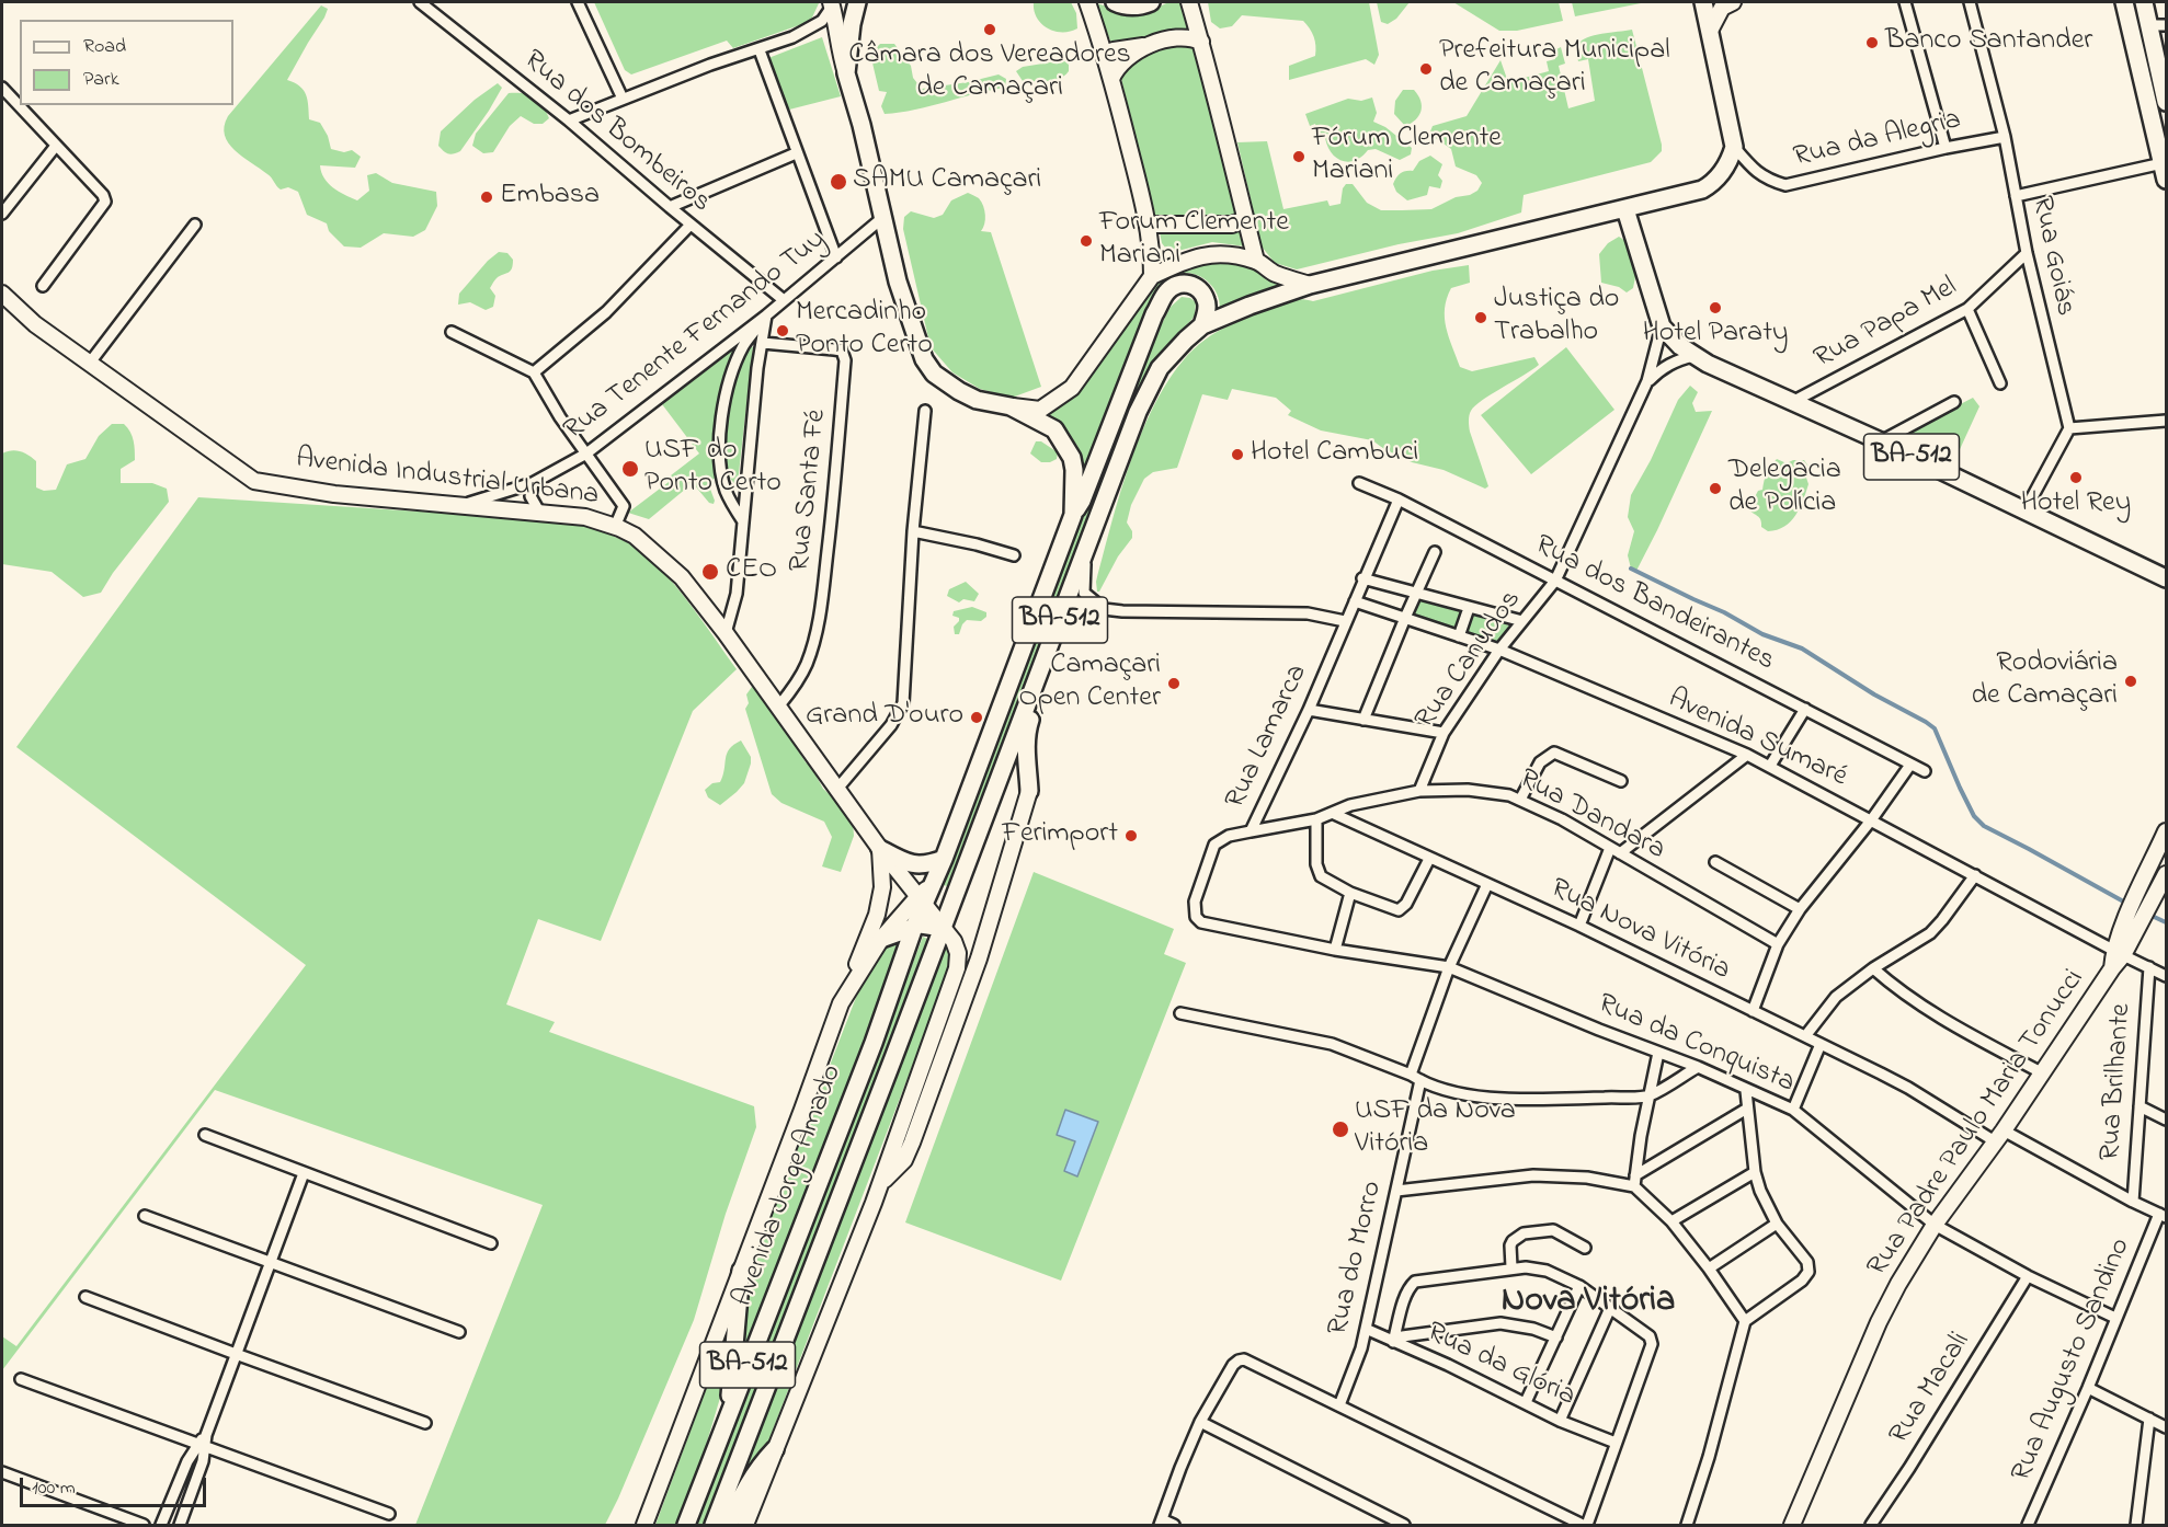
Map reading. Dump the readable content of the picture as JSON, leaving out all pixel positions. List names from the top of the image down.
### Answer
{
  "streets": {
    "main road": ["BA-512", "Avenida Jorge Amado"],
    "street": [
      "Rua dos Bombeiros",
      "Rua da Alegria",
      "Rua Goiás",
      "Rua Papa Mel",
      "Rua Tenente Fernando Tuy",
      "Avenida Industrial Urbana",
      "Rua Santa Fé",
      "Rua dos Bandeirantes",
      "Rua Canudos",
      "Rua Lamarca",
      "Avenida Sumaré",
      "Rua Dandara",
      "Rua Nova Vitória",
      "Rua da Conquista",
      "Rua Brilhante",
      "Rua Padre Paulo Maria Tonucci",
      "Rua do Morro",
      "Rua Augusto Sandino",
      "Rua da Glória",
      "Rua Macali"
    ]
  },
  "crossings": [
    ["Rua dos Bombeiros", "Rua Tenente Fernando Tuy"],
    ["Rua da Alegria", "Rua Goiás"],
    ["Rua da Alegria", "BA-512"],
    ["Rua Goiás", "Rua Papa Mel"],
    ["Rua Papa Mel", "BA-512"],
    ["Rua Tenente Fernando Tuy", "BA-512"],
    ["Rua Tenente Fernando Tuy", "Avenida Industrial Urbana"],
    ["BA-512", "Rua Canudos"],
    ["BA-512", "Avenida Jorge Amado"],
    ["Avenida Industrial Urbana", "Rua Santa Fé"],
    ["Avenida Industrial Urbana", "Avenida Jorge Amado"],
    ["Rua dos Bandeirantes", "Rua Canudos"],
    ["Rua dos Bandeirantes", "Rua Lamarca"],
    ["Rua Canudos", "Avenida Sumaré"],
    ["Rua Canudos", "Rua Dandara"],
    ["Rua Lamarca", "Avenida Sumaré"],
    ["Rua Lamarca", "Rua da Conquista"],
    ["Avenida Sumaré", "Rua Brilhante"],
    ["Avenida Sumaré", "Rua Padre Paulo Maria Tonucci"],
    ["Rua Dandara", "Rua Nova Vitória"],
    ["Rua Nova Vitória", "Rua Brilhante"],
    ["Rua Nova Vitória", "Rua Padre Paulo Maria Tonucci"],
    ["Rua Nova Vitória", "Rua Augusto Sandino"],
    ["Rua da Conquista", "Rua Padre Paulo Maria Tonucci"],
    ["Rua da Conquista", "Rua Augusto Sandino"],
    ["Rua da Conquista", "Rua Macali"],
    ["Rua do Morro", "Rua da Glória"]
  ],
  "districts": ["Nova Vitória"],
  "places": [
    "Câmara dos Vereadores de Camaçari",
    "Banco Santander",
    "Prefeitura Municipal de Camaçari",
    "Fórum Clemente Mariani",
    "SAMU Camaçari",
    "Embasa",
    "Forum Clemente Mariani",
    "Hotel Paraty",
    "Justiça do Trabalho",
    "Mercadinho Ponto Certo",
    "Hotel Cambuci",
    "USF do Ponto Certo",
    "Hotel Rey",
    "Delegacia de Polícia",
    "CEO",
    "Rodoviária de Camaçari",
    "Camaçari Open Center",
    "Grand D'ouro",
    "Ferimport",
    "USF da Nova Vitória"
  ],
  "legend": ["Road", "Park"],
  "scale_bar": "100 m"
}
